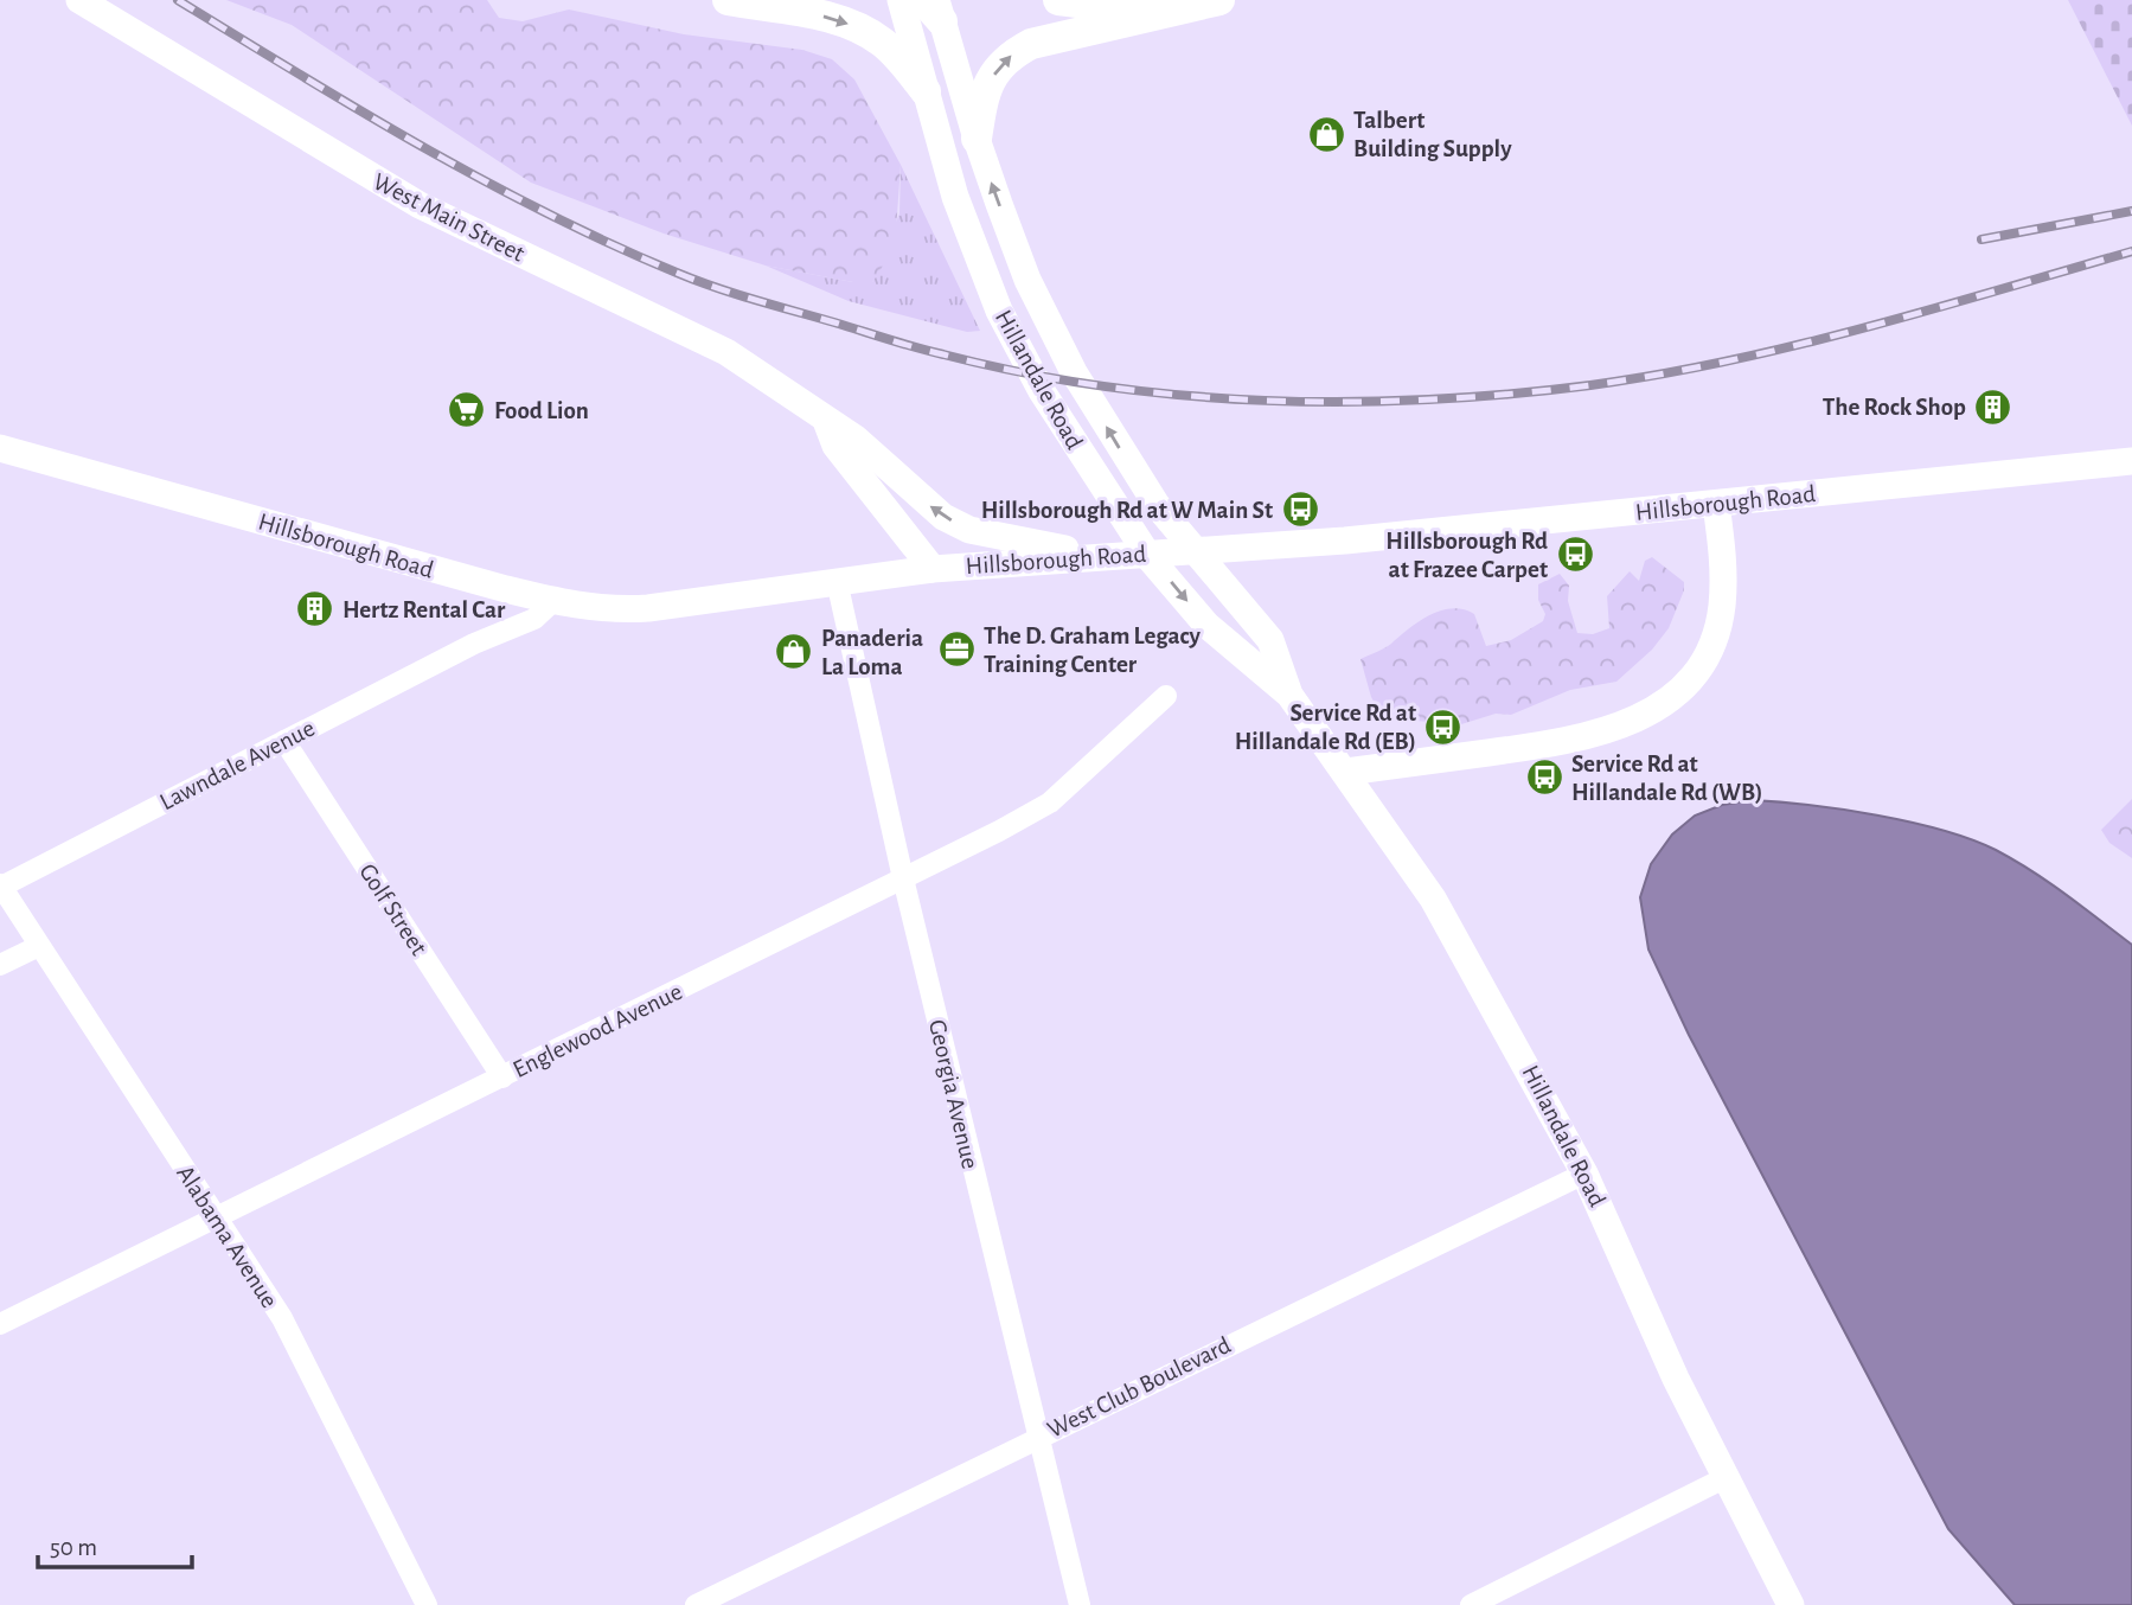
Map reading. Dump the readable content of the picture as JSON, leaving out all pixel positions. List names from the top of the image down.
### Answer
{
  "streets": {
    "main road": ["West Main Street", "Hillandale Road", "Hillsborough Road"],
    "street": [
      "Lawndale Avenue",
      "Golf Street",
      "Englewood Avenue",
      "Georgia Avenue",
      "Alabama Avenue",
      "West Club Boulevard"
    ]
  },
  "crossings": [
    ["West Main Street", "Hillsborough Road"],
    ["Hillandale Road", "West Club Boulevard"],
    ["Hillsborough Road", "Lawndale Avenue"],
    ["Hillsborough Road", "Georgia Avenue"],
    ["Lawndale Avenue", "Golf Street"],
    ["Lawndale Avenue", "Alabama Avenue"],
    ["Golf Street", "Englewood Avenue"],
    ["Englewood Avenue", "Georgia Avenue"],
    ["Englewood Avenue", "Alabama Avenue"],
    ["Georgia Avenue", "West Club Boulevard"]
  ],
  "places": {
    "shop": ["Talbert Building Supply", "Panaderia La Loma"],
    "building": ["The Rock Shop", "Hertz Rental Car"],
    "supermarket": ["Food Lion"],
    "bus stop": [
      "Hillsborough Rd at W Main St",
      "Hillsborough Rd at Frazee Carpet",
      "Service Rd at Hillandale Rd (EB)",
      "Service Rd at Hillandale Rd (WB)"
    ],
    "office": ["The D. Graham Legacy Training Center"]
  },
  "scale_bar": "50 m"
}
